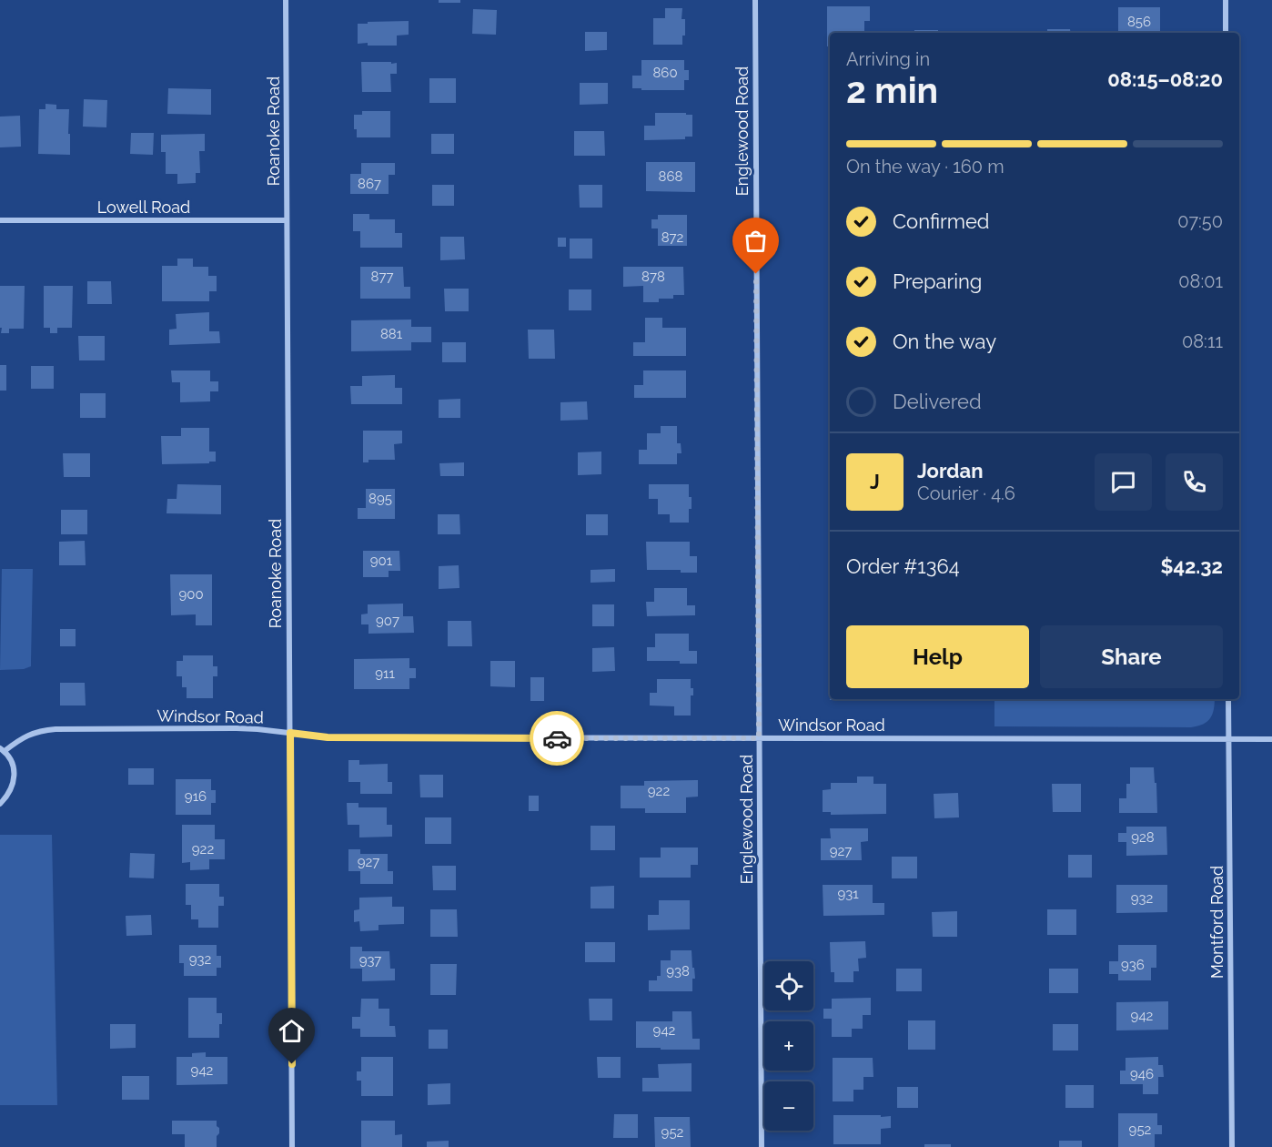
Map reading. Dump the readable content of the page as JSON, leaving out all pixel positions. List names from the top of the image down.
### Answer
{
  "streets": {
    "street": [
      "Roanoke Road",
      "Englewood Road",
      "Lowell Road",
      "Windsor Road",
      "Montford Road"
    ]
  },
  "crossings": [
    ["Roanoke Road", "Lowell Road"],
    ["Roanoke Road", "Windsor Road"],
    ["Englewood Road", "Windsor Road"],
    ["Windsor Road", "Montford Road"]
  ],
  "house_numbers": [
    "856",
    "860",
    "868",
    "867",
    "872",
    "877",
    "878",
    "881",
    "895",
    "901",
    "900",
    "907",
    "911",
    "922",
    "916",
    "928",
    "922",
    "927",
    "927",
    "931",
    "932",
    "932",
    "937",
    "936",
    "938",
    "942",
    "942",
    "942",
    "946",
    "952",
    "952"
  ],
  "page": {
    "heading": ["2 min", "Arriving in", "08:15–08:20"],
    "panel": [
      "Jordan",
      "Courier · 4.6",
      "Order #1364",
      "$42.32"
    ],
    "bar": "On the way · 160 m",
    "list": [
      ["Confirmed", "07:50"],
      ["Preparing", "08:01"],
      ["On the way", "08:11"],
      "Delivered"
    ],
    "round": "J",
    "buttons": ["Help", "Share"],
    "map_buttons": ["+", "−"]
  }
}
